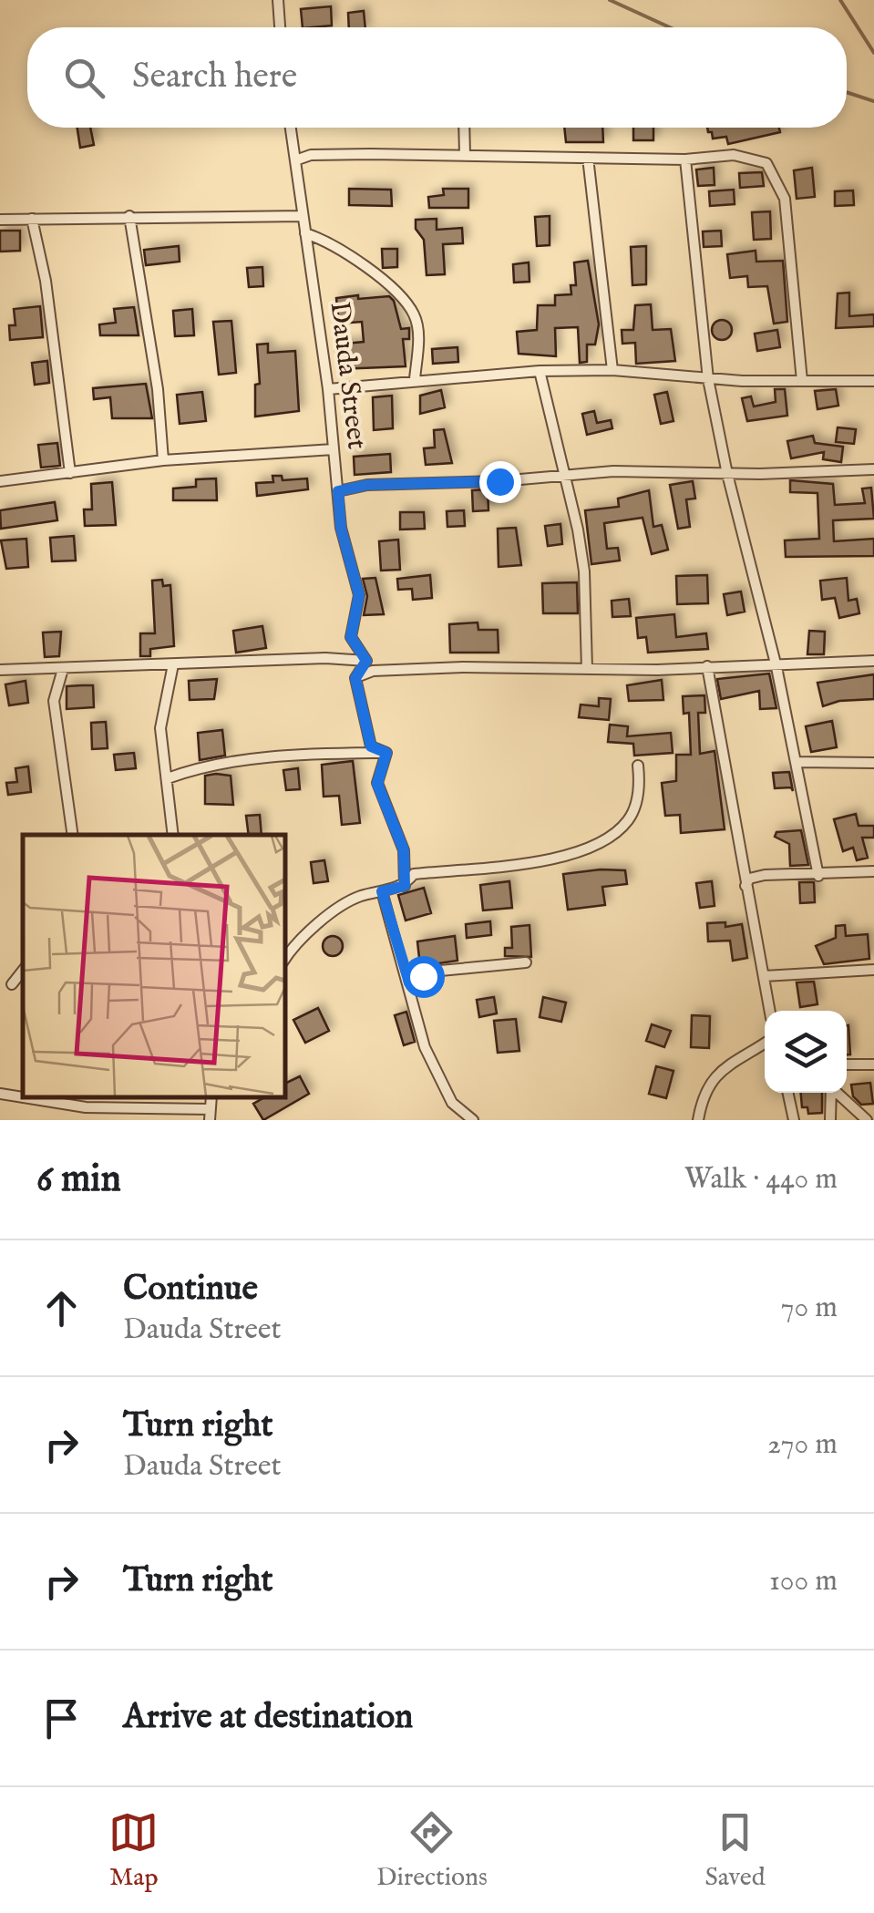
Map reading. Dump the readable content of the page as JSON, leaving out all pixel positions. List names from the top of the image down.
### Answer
{
  "streets": {
    "street": ["Dauda Street"]
  },
  "page": {
    "search": "Search here",
    "heading": ["6 min", "Walk · 440 m"],
    "list": [
      ["Continue", "Dauda Street", "70 m"],
      ["Turn right", "Dauda Street", "270 m"],
      ["Turn right", "100 m"],
      "Arrive at destination"
    ],
    "nav": ["Map", "Directions", "Saved"]
  }
}
